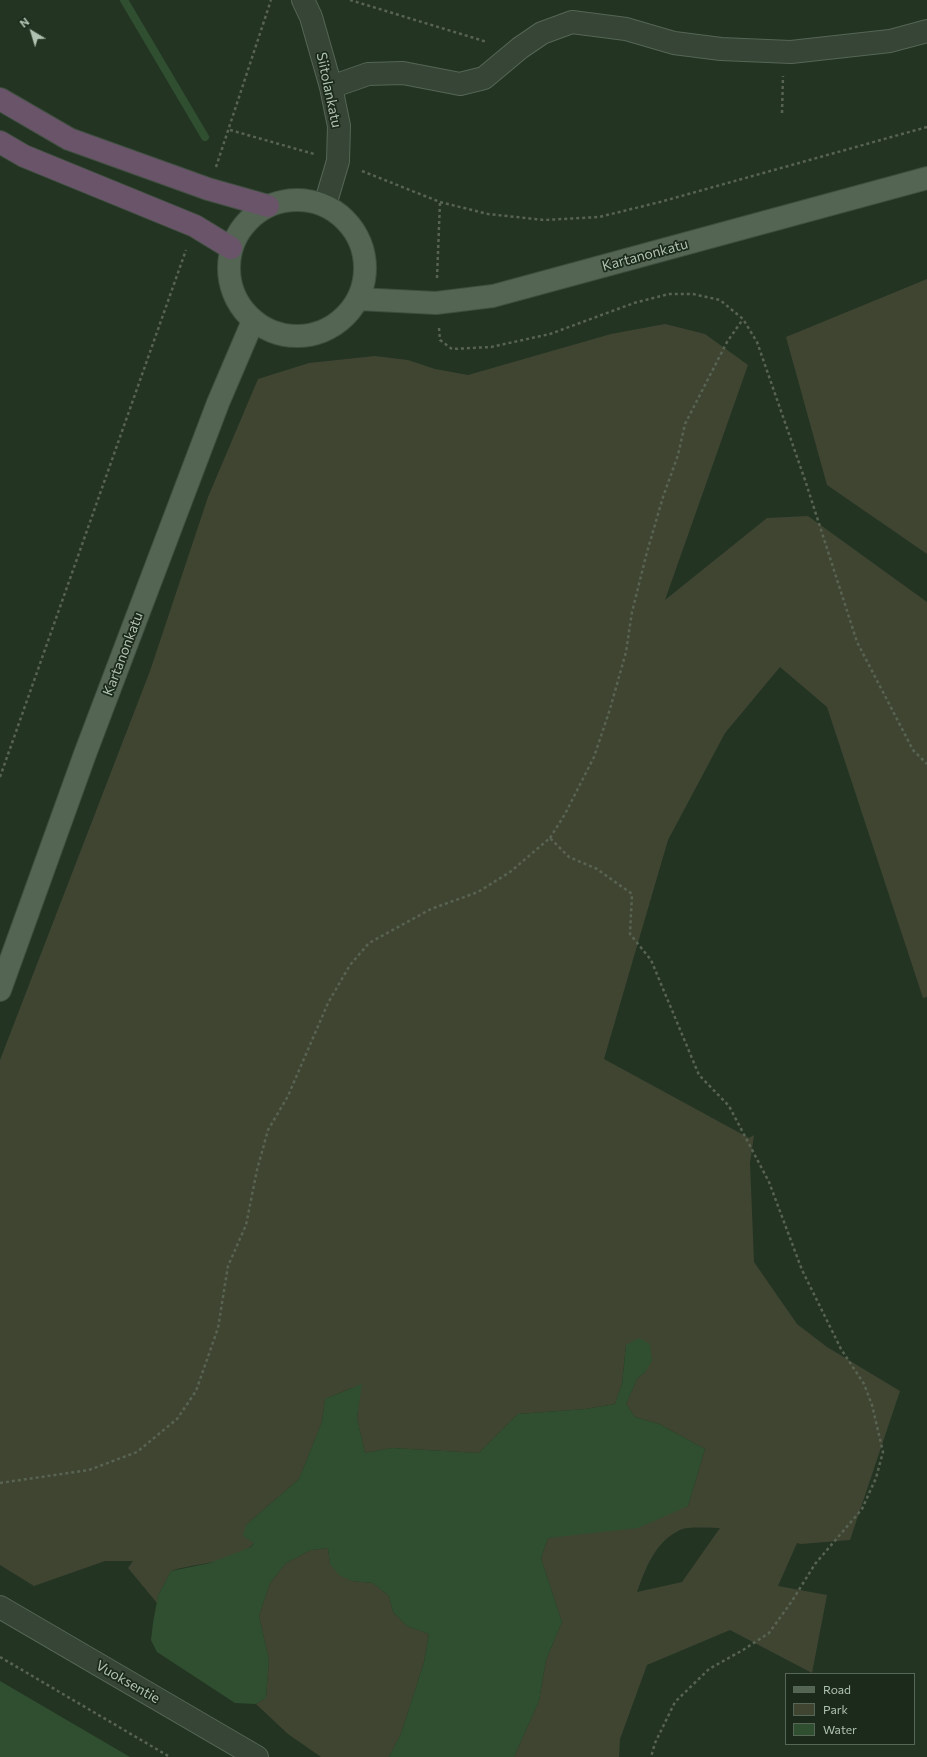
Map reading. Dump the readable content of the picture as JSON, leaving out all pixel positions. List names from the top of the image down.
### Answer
{
  "streets": {
    "main road": ["Kartanonkatu"],
    "street": ["Siitolankatu", "Vuoksentie"]
  },
  "crossings": [
    ["Siitolankatu", "Kartanonkatu"]
  ],
  "legend": ["Road", "Park", "Water"],
  "north": "top left"
}
